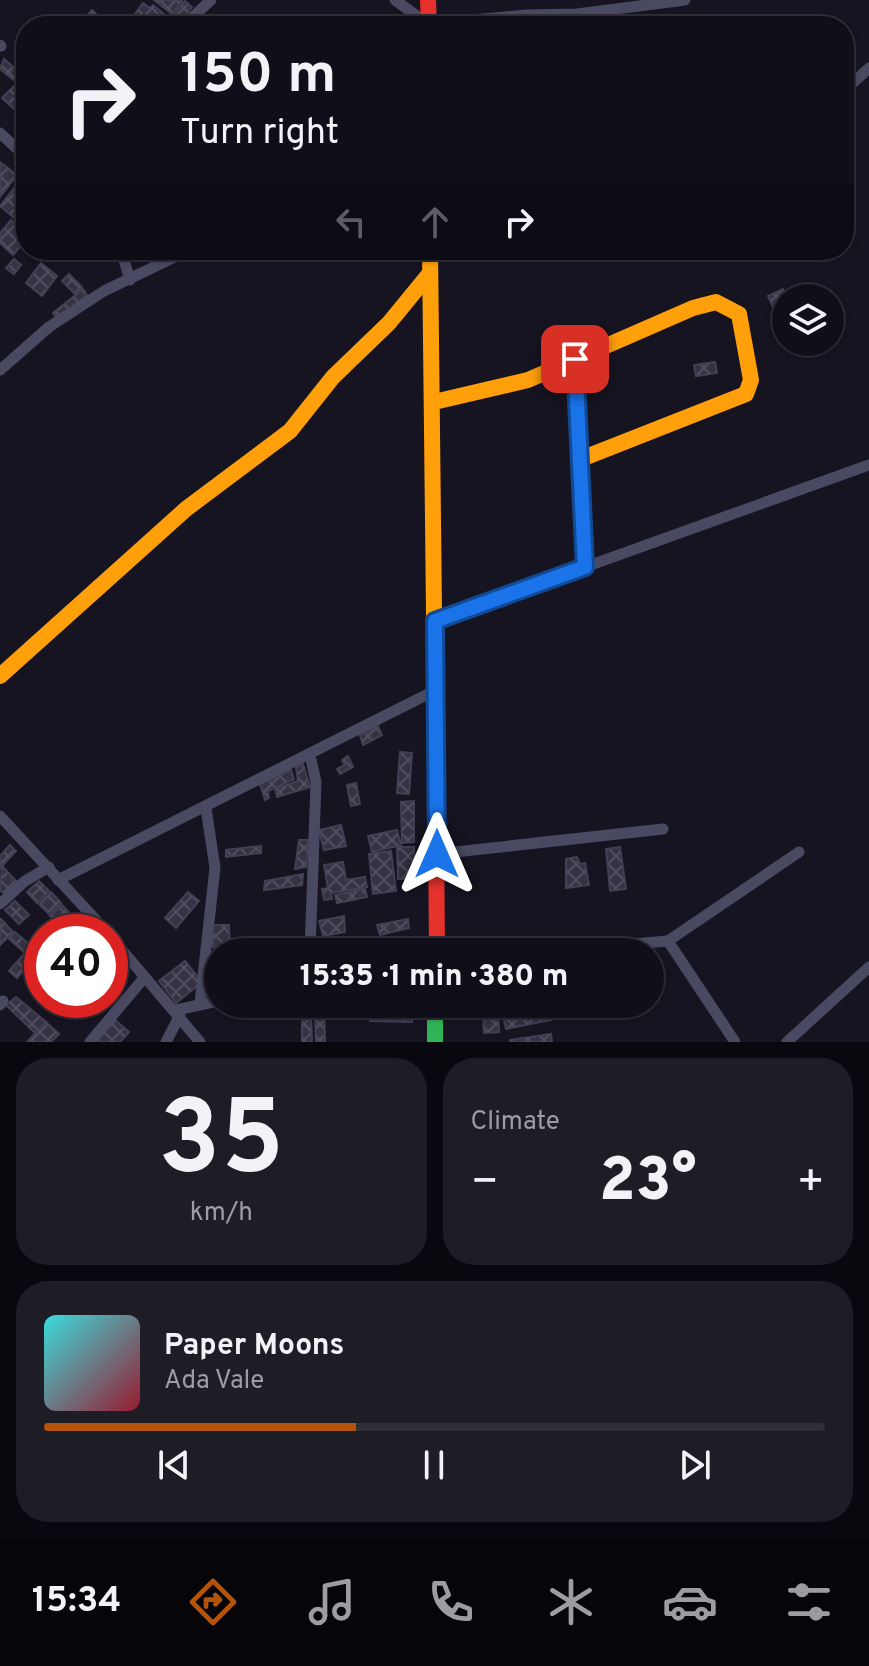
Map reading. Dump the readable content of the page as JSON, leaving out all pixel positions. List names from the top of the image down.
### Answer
{
  "page": {
    "turn": ["150 m", "Turn right"],
    "limit": "40",
    "trip": "15:35 · 1 min · 380 m",
    "tile": [
      ["35", "km/h"],
      "Climate"
    ],
    "heat": ["−", "23°", "+"],
    "song": ["Paper Moons", "Ada Vale"],
    "tabs": "15:34"
  }
}
